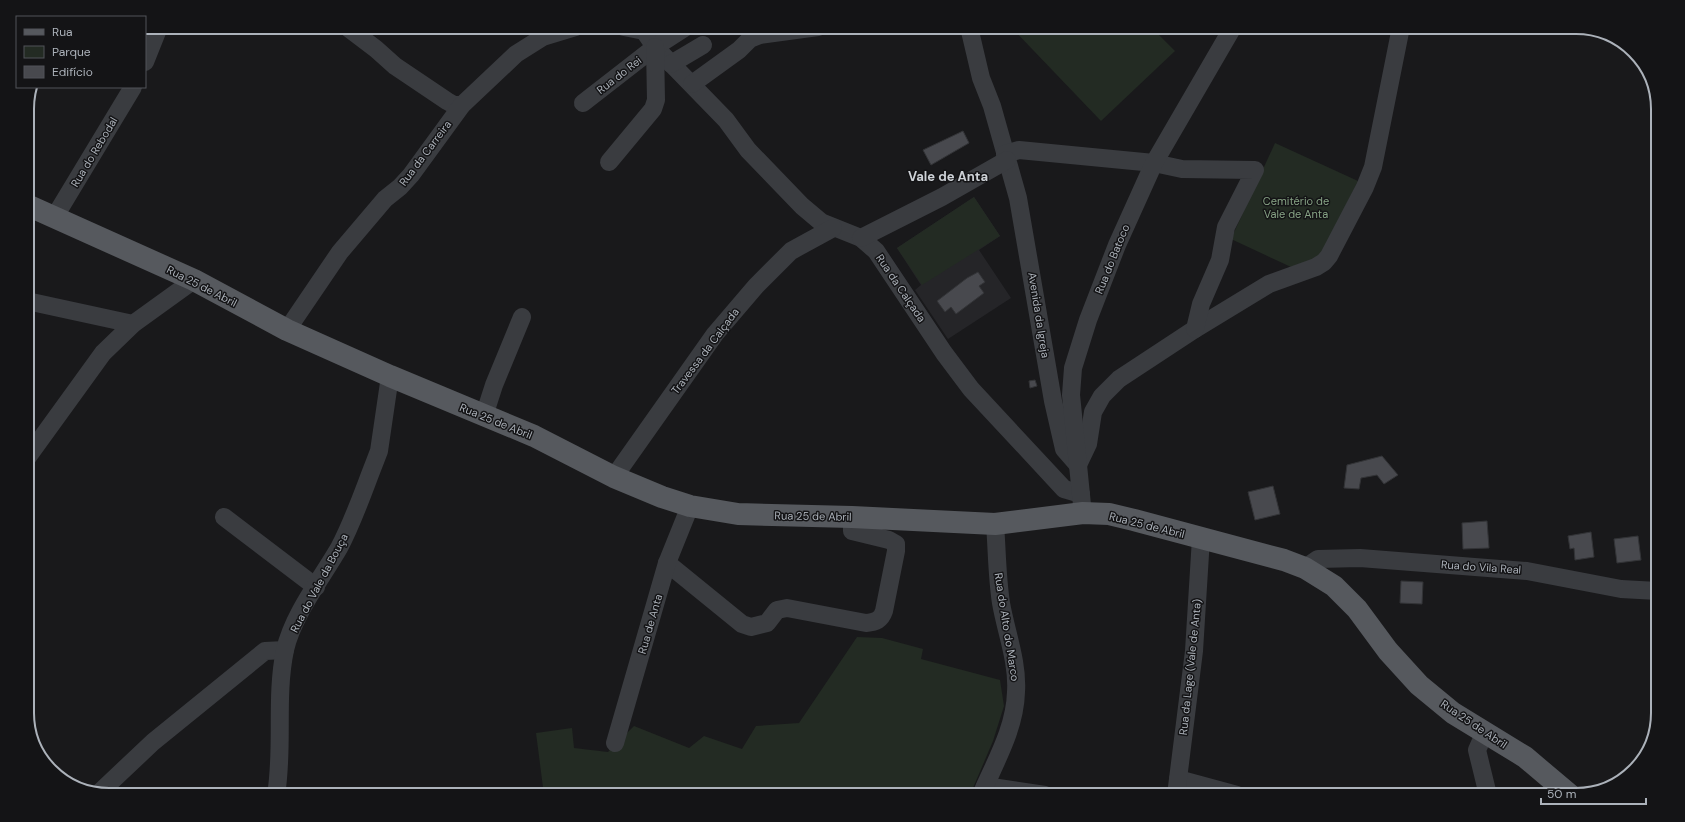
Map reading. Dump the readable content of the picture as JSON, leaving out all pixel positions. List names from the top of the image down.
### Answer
{
  "streets": {
    "main road": ["Rua 25 de Abril"],
    "street": [
      "Rua do Rei",
      "Rua do Rebodal",
      "Rua da Carreira",
      "Rua do Batoco",
      "Rua da Calçada",
      "Avenida da Igreja",
      "Travessa da Calçada",
      "Rua do Vila Real",
      "Rua do Vale da Bouça",
      "Rua de Anta",
      "Rua do Alto do Marco",
      "Rua da Lage (Vale de Anta)"
    ]
  },
  "crossings": [
    ["Rua do Rei", "Rua da Calçada"],
    ["Rua do Rebodal", "Rua 25 de Abril"],
    ["Rua da Carreira", "Rua 25 de Abril"],
    ["Rua do Batoco", "Rua 25 de Abril"],
    ["Rua do Batoco", "Rua da Calçada"],
    ["Rua do Batoco", "Avenida da Igreja"],
    ["Rua 25 de Abril", "Rua da Calçada"],
    ["Rua 25 de Abril", "Travessa da Calçada"],
    ["Rua 25 de Abril", "Rua do Vila Real"],
    ["Rua 25 de Abril", "Rua do Vale da Bouça"],
    ["Rua 25 de Abril", "Rua de Anta"],
    ["Rua 25 de Abril", "Rua do Alto do Marco"],
    ["Rua 25 de Abril", "Rua da Lage (Vale de Anta)"],
    ["Rua da Calçada", "Travessa da Calçada"]
  ],
  "districts": ["Vale de Anta"],
  "parks": ["Cemitério de Vale de Anta"],
  "legend": ["Rua", "Parque", "Edifício"],
  "scale_bar": "50 m"
}
